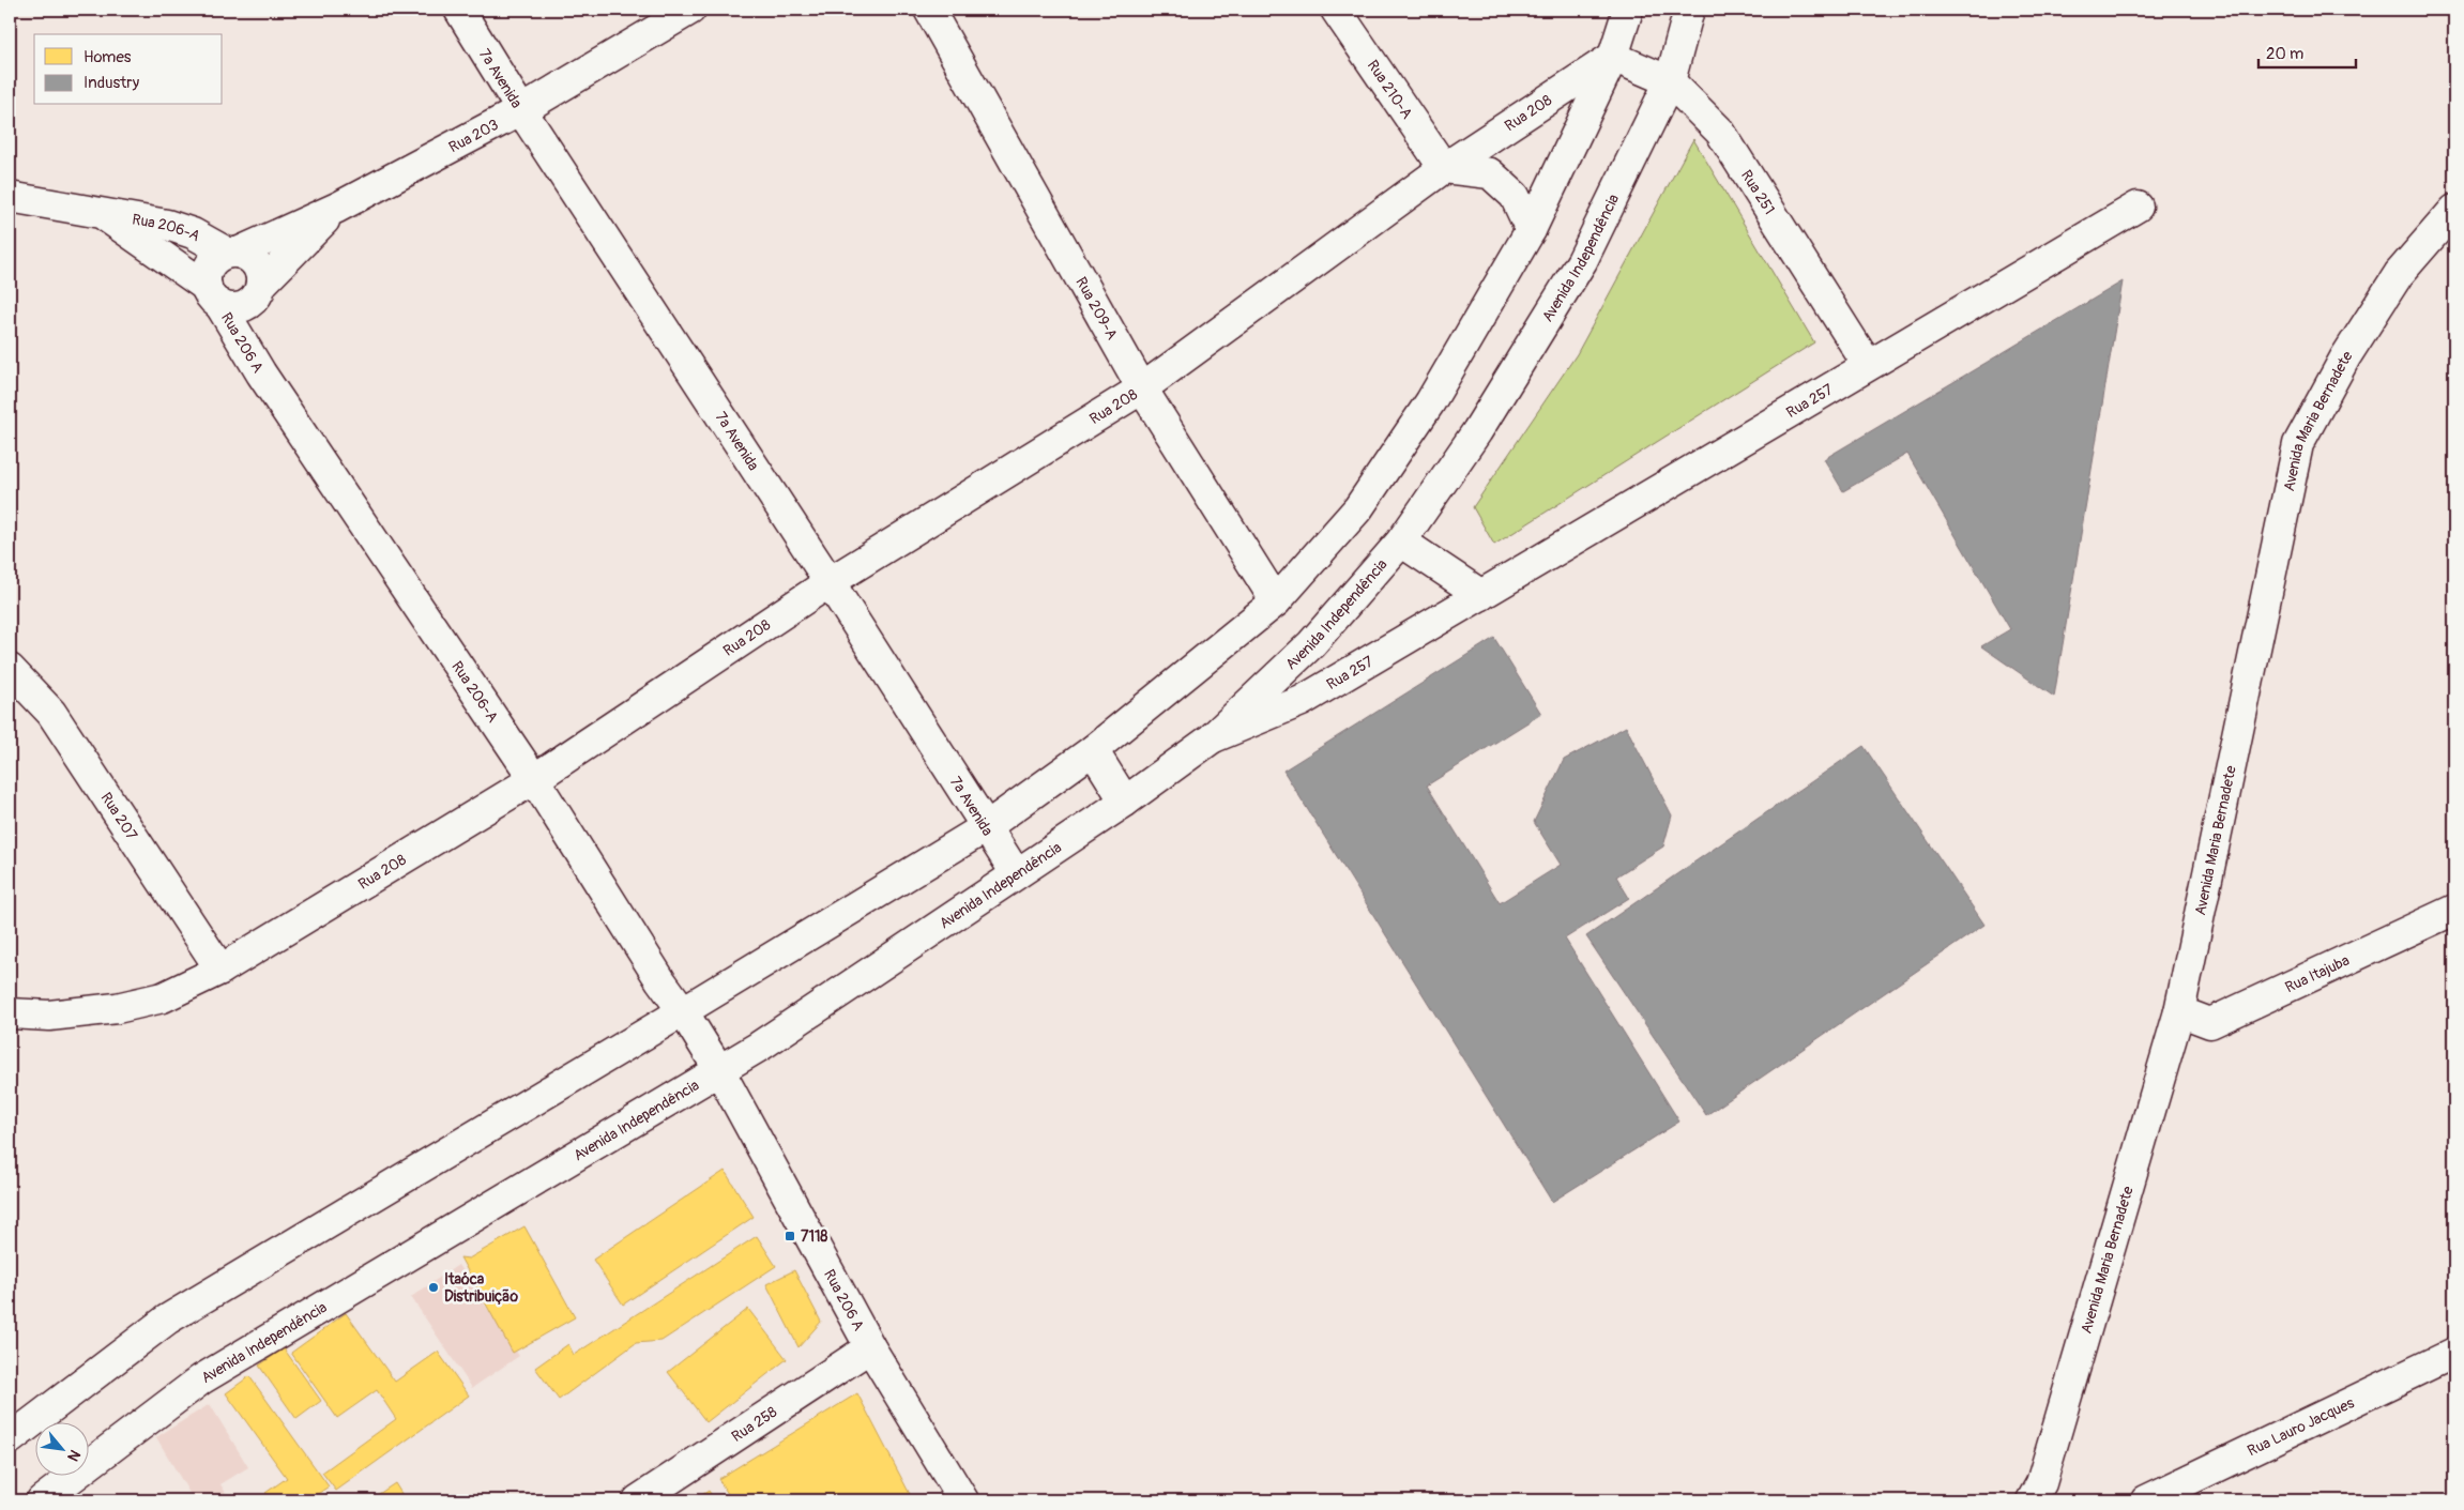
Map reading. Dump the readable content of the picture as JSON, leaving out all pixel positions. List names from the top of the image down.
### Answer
{
  "streets": {
    "street": [
      "7ª Avenida",
      "Rua 210-A",
      "Rua 208",
      "Rua 203",
      "Rua 251",
      "Rua 206-A",
      "Avenida Independência",
      "Rua 209-A",
      "Rua 206 A",
      "Rua 257",
      "Avenida Maria Bernadete",
      "Rua 207",
      "Rua Itajuba",
      "Rua 258",
      "Rua Lauro Jacques"
    ]
  },
  "crossings": [
    ["7ª Avenida", "Rua 208"],
    ["7ª Avenida", "Rua 203"],
    ["7ª Avenida", "Avenida Independência"],
    ["Rua 210-A", "Rua 208"],
    ["Rua 208", "Rua 251"],
    ["Rua 208", "Rua 206-A"],
    ["Rua 208", "Rua 209-A"],
    ["Rua 208", "Rua 207"],
    ["Rua 203", "Rua 206-A"],
    ["Rua 203", "Rua 206 A"],
    ["Rua 251", "Avenida Independência"],
    ["Rua 251", "Rua 257"],
    ["Rua 206-A", "Rua 206 A"],
    ["Avenida Independência", "Rua 206 A"],
    ["Avenida Independência", "Rua 257"],
    ["Rua 206 A", "Rua 258"],
    ["Avenida Maria Bernadete", "Rua Itajuba"]
  ],
  "places": {
    "transit": ["7118"],
    "other": ["Itaóca Distribuição"]
  },
  "legend": ["Homes", "Industry"],
  "scale_bar": "20 m",
  "north": "bottom right"
}
